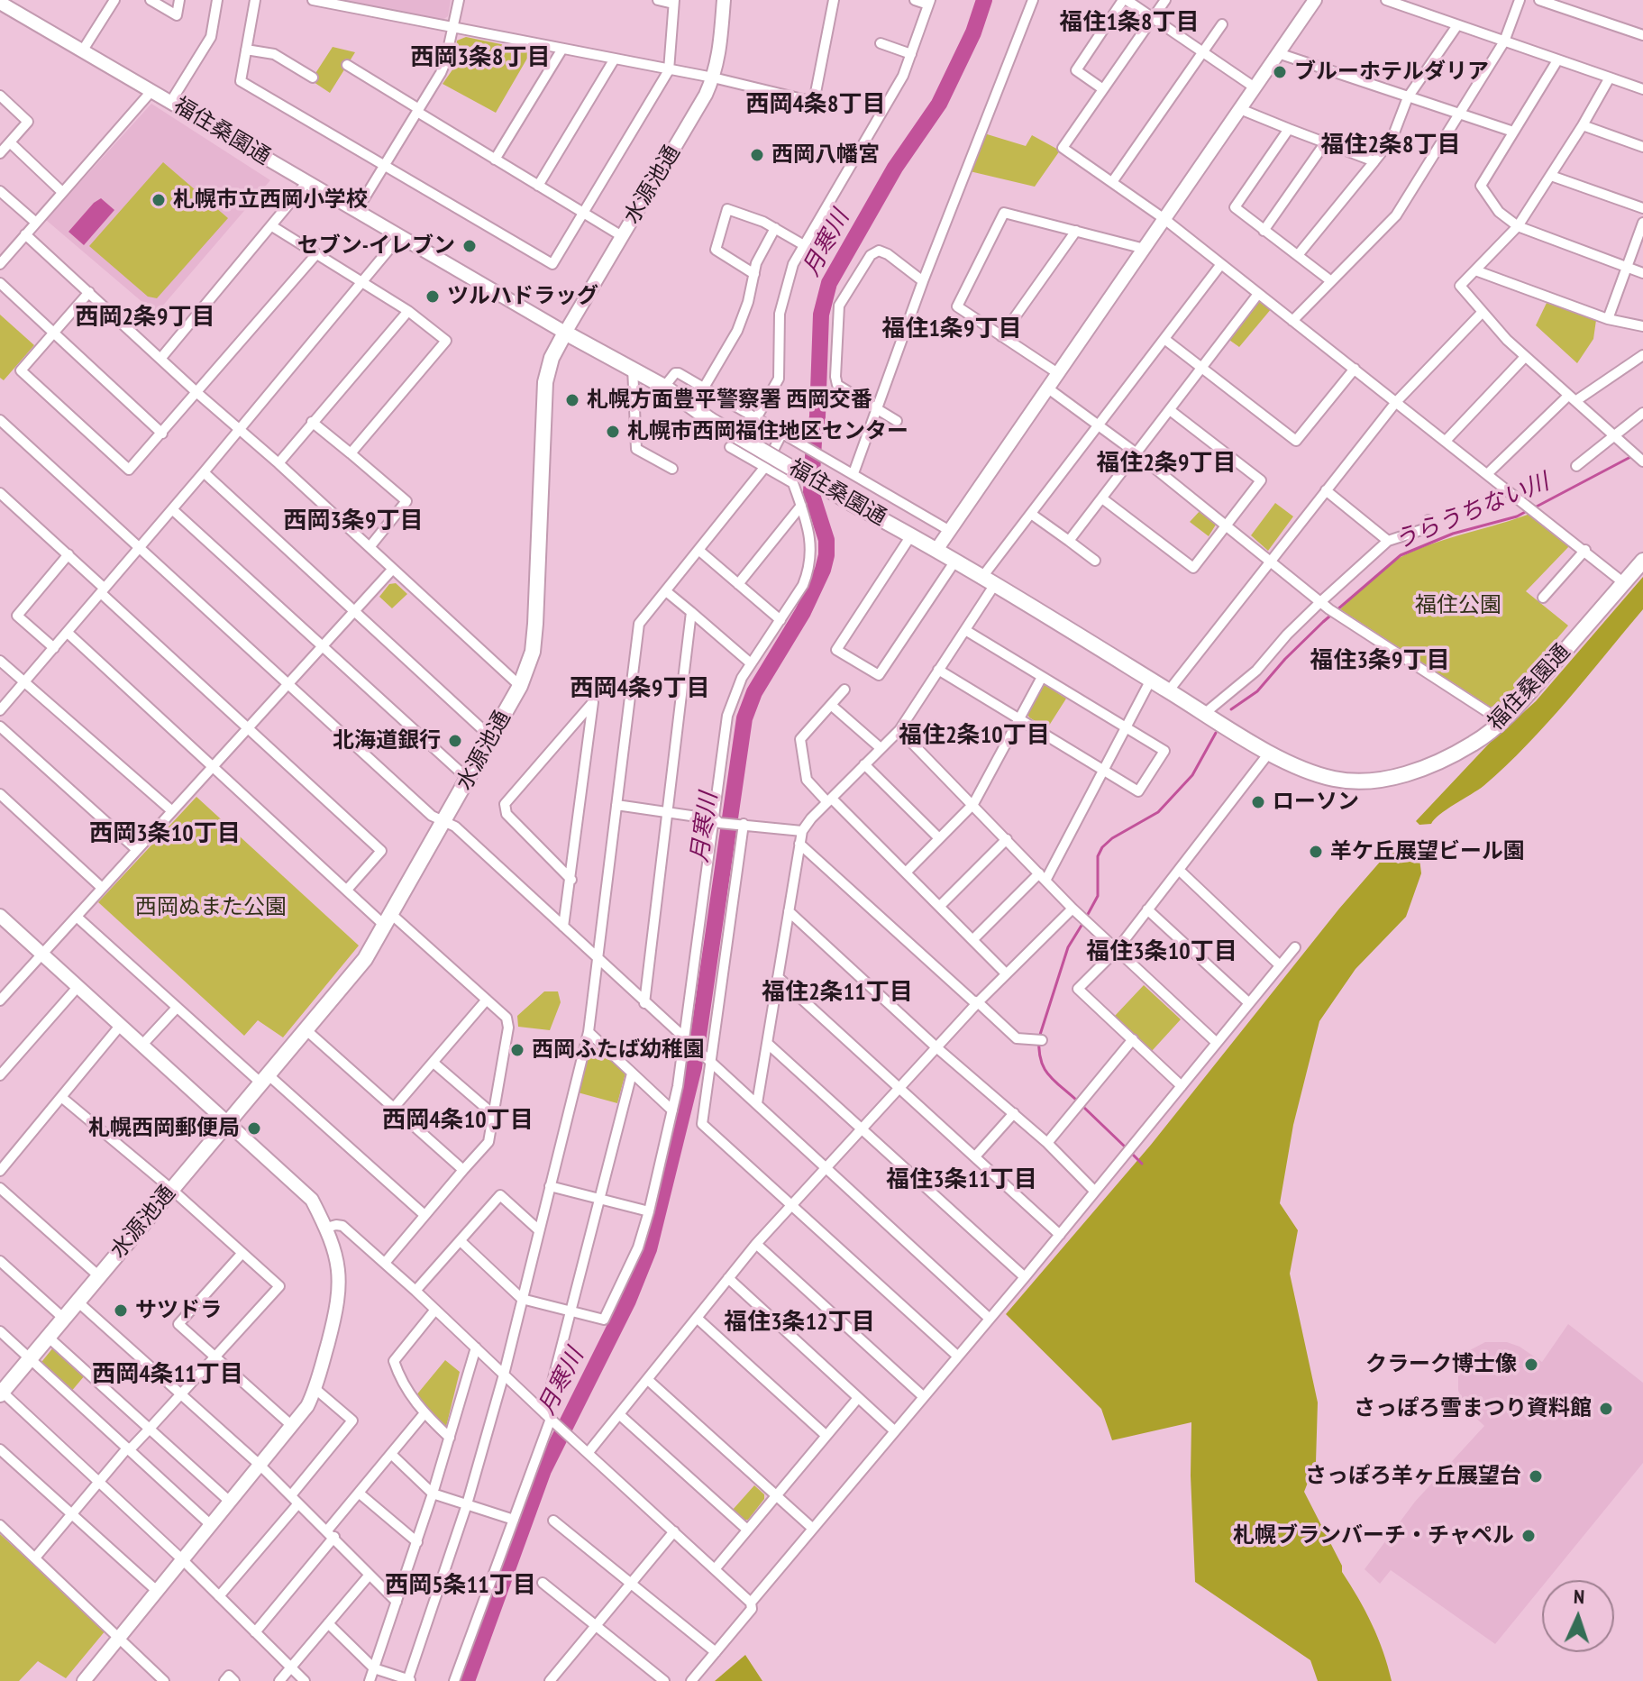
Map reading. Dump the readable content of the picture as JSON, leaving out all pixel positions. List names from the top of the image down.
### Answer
{
  "streets": {
    "main road": ["福住桑園通", "水源池通"]
  },
  "crossings": [
    ["福住桑園通", "水源池通"]
  ],
  "districts": [
    "福住1条8丁目",
    "西岡3条8丁目",
    "西岡4条8丁目",
    "福住2条8丁目",
    "西岡2条9丁目",
    "福住1条9丁目",
    "福住2条9丁目",
    "西岡3条9丁目",
    "福住3条9丁目",
    "西岡4条9丁目",
    "福住2条10丁目",
    "西岡3条10丁目",
    "福住3条10丁目",
    "福住2条11丁目",
    "西岡4条10丁目",
    "福住3条11丁目",
    "福住3条12丁目",
    "西岡4条11丁目",
    "西岡5条11丁目"
  ],
  "water": ["月寒川", "うらうちない川"],
  "parks": ["福住公園", "西岡ぬまた公園"],
  "places": [
    "ブルーホテルダリア",
    "西岡八幡宮",
    "札幌市立西岡小学校",
    "セブン-イレブン",
    "ツルハドラッグ",
    "札幌方面豊平警察署 西岡交番",
    "札幌市西岡福住地区センター",
    "北海道銀行",
    "ローソン",
    "羊ケ丘展望ビール園",
    "西岡ふたば幼稚園",
    "札幌西岡郵便局",
    "サツドラ",
    "クラーク博士像",
    "さっぽろ雪まつり資料館",
    "さっぽろ羊ヶ丘展望台",
    "札幌ブランバーチ・チャペル"
  ],
  "north": "top"
}
